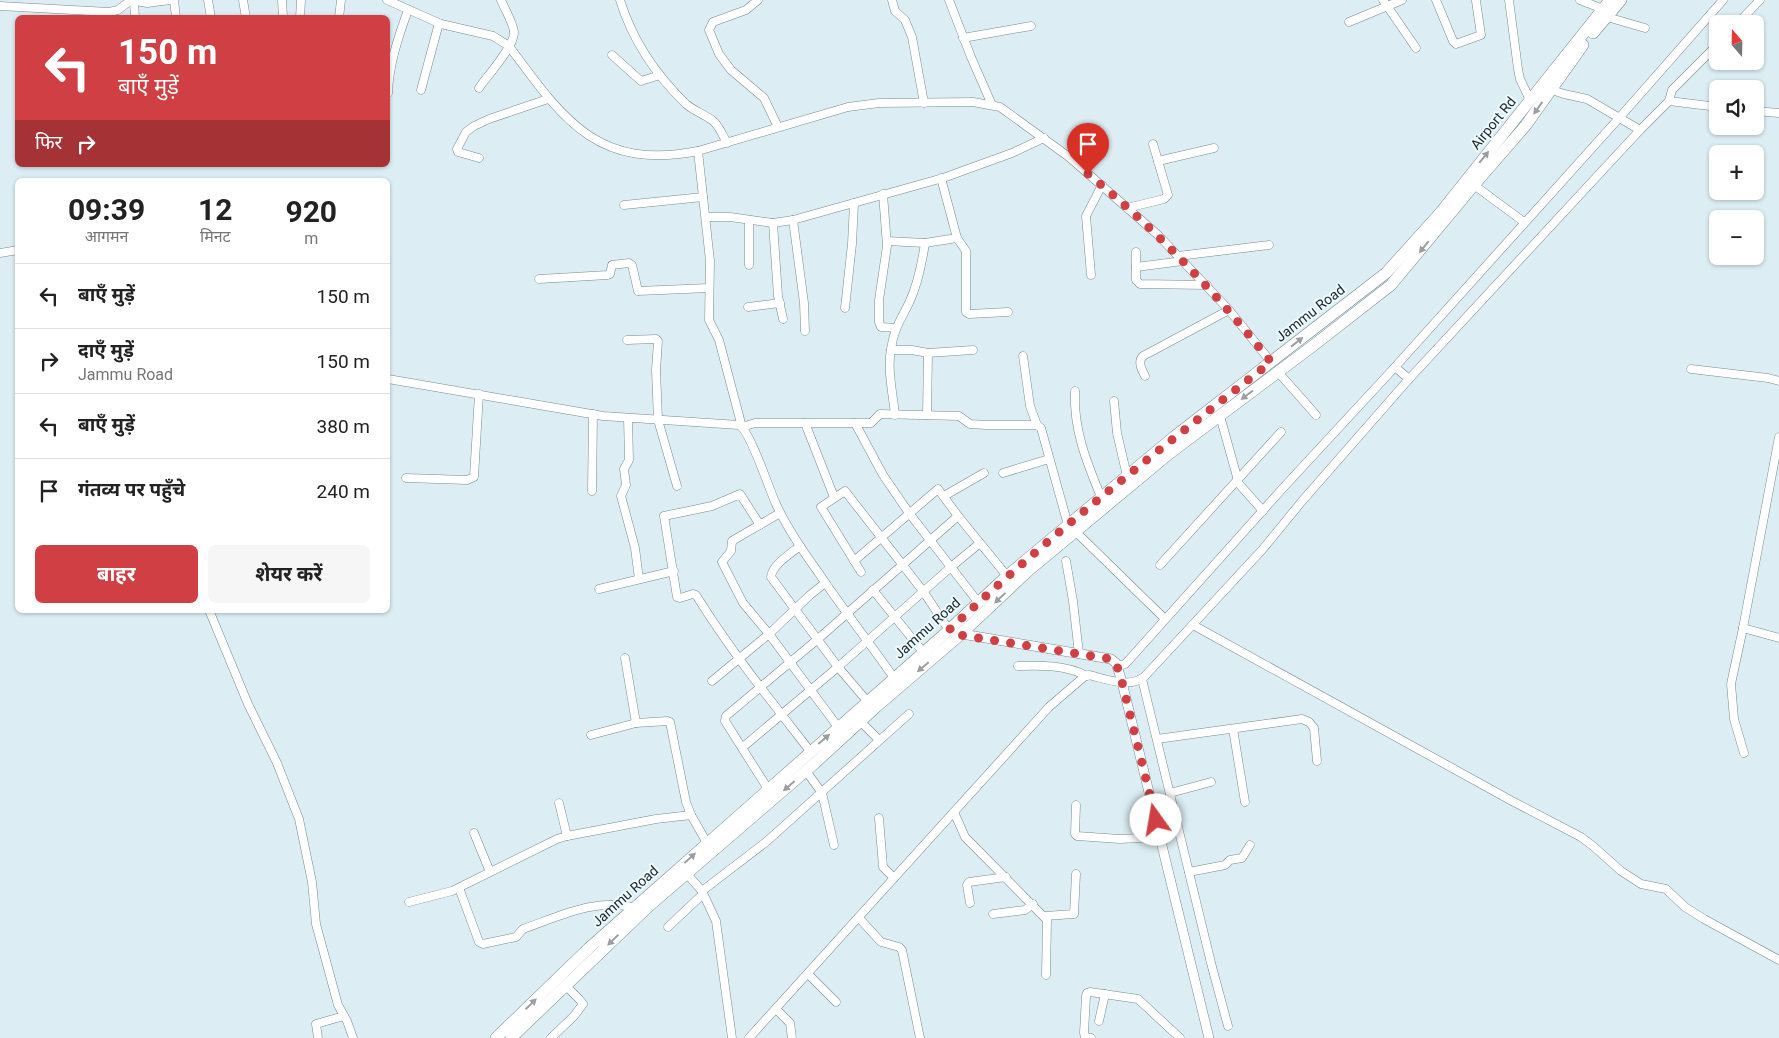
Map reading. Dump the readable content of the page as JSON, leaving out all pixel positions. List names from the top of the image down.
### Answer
{
  "streets": {
    "main road": ["Airport Rd", "Jammu Road"]
  },
  "crossings": [
    ["Airport Rd", "Jammu Road"]
  ],
  "north": "top",
  "page": {
    "map_buttons": ["+", "−"],
    "turn": ["150 m", "बाएँ मुड़ें"],
    "then": "फिर",
    "eta": [
      "09:39",
      "आगमन",
      "12",
      "मिनट",
      "920",
      "m"
    ],
    "list": [
      {
        "name": "बाएँ मुड़ें",
        "value": "150 m"
      },
      {
        "name": "दाएँ मुड़ें",
        "note": "Jammu Road",
        "value": "150 m"
      },
      {
        "name": "बाएँ मुड़ें",
        "value": "380 m"
      },
      {
        "name": "गंतव्य पर पहुँचे",
        "value": "240 m"
      }
    ],
    "buttons": ["बाहर", "शेयर करें"]
  }
}
